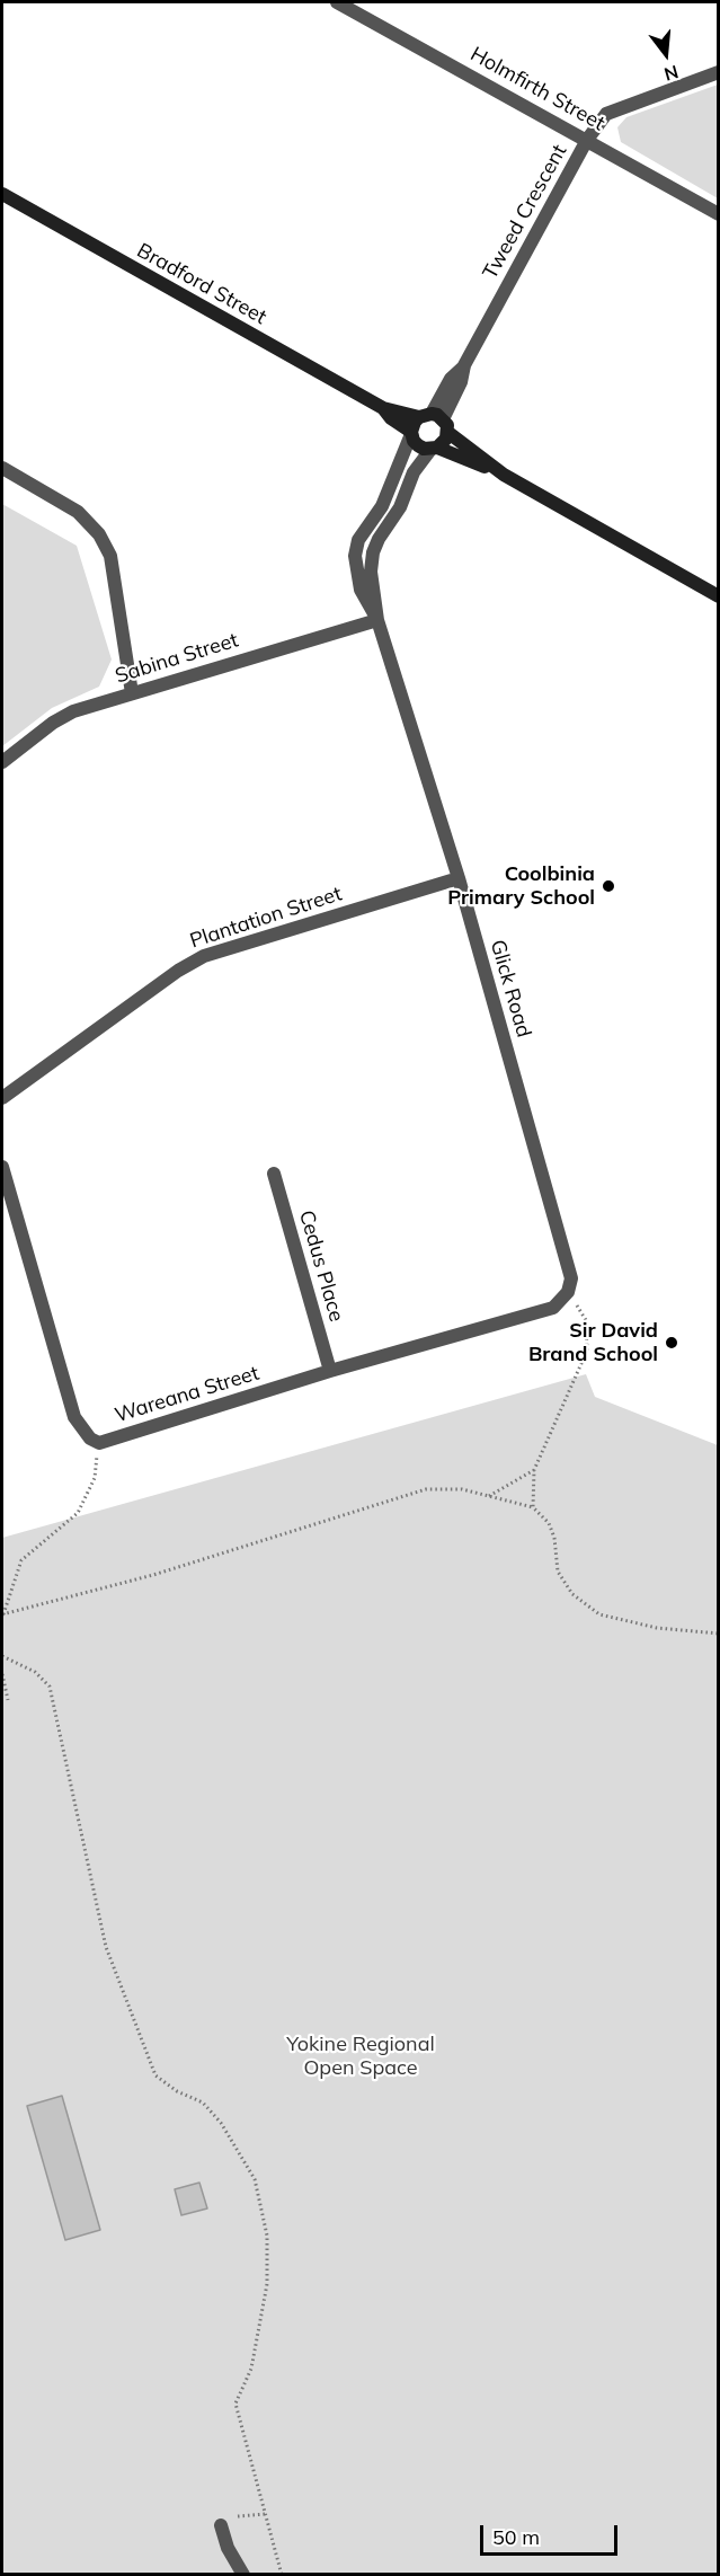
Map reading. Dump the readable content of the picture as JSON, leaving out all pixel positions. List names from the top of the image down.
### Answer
{
  "streets": {
    "street": [
      "Holmfirth Street",
      "Tweed Crescent",
      "Bradford Street",
      "Sabina Street",
      "Plantation Street",
      "Glick Road",
      "Cedus Place",
      "Wareana Street"
    ]
  },
  "crossings": [
    ["Holmfirth Street", "Tweed Crescent"],
    ["Tweed Crescent", "Bradford Street"],
    ["Bradford Street", "Glick Road"],
    ["Sabina Street", "Glick Road"],
    ["Plantation Street", "Glick Road"],
    ["Glick Road", "Wareana Street"],
    ["Cedus Place", "Wareana Street"]
  ],
  "parks": ["Yokine Regional Open Space"],
  "places": ["Coolbinia Primary School", "Sir David Brand School"],
  "scale_bar": "50 m",
  "north": "bottom"
}
